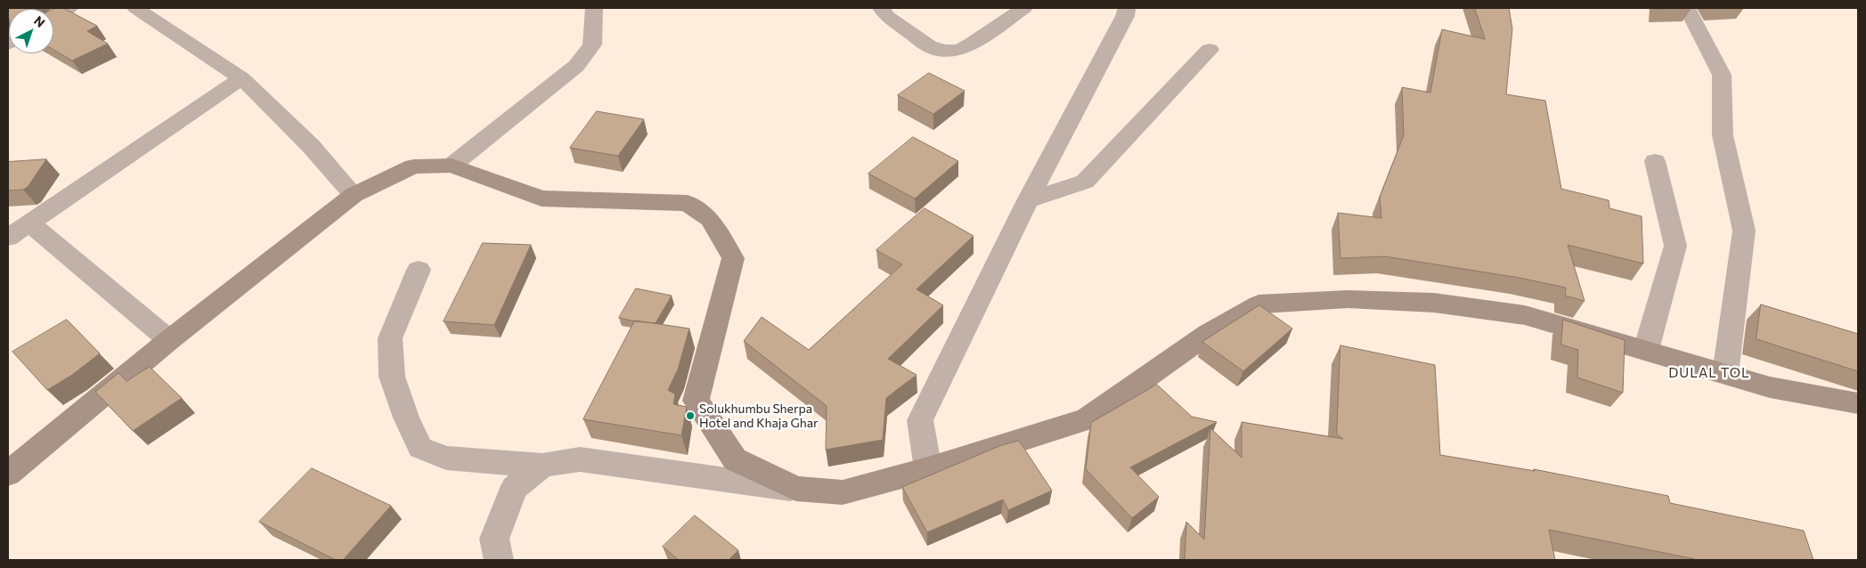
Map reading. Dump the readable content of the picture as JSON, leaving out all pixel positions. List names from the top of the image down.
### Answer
{
  "districts": ["DULAL TOL"],
  "places": ["Solukhumbu Sherpa Hotel and Khaja Ghar"],
  "north": "top right"
}
